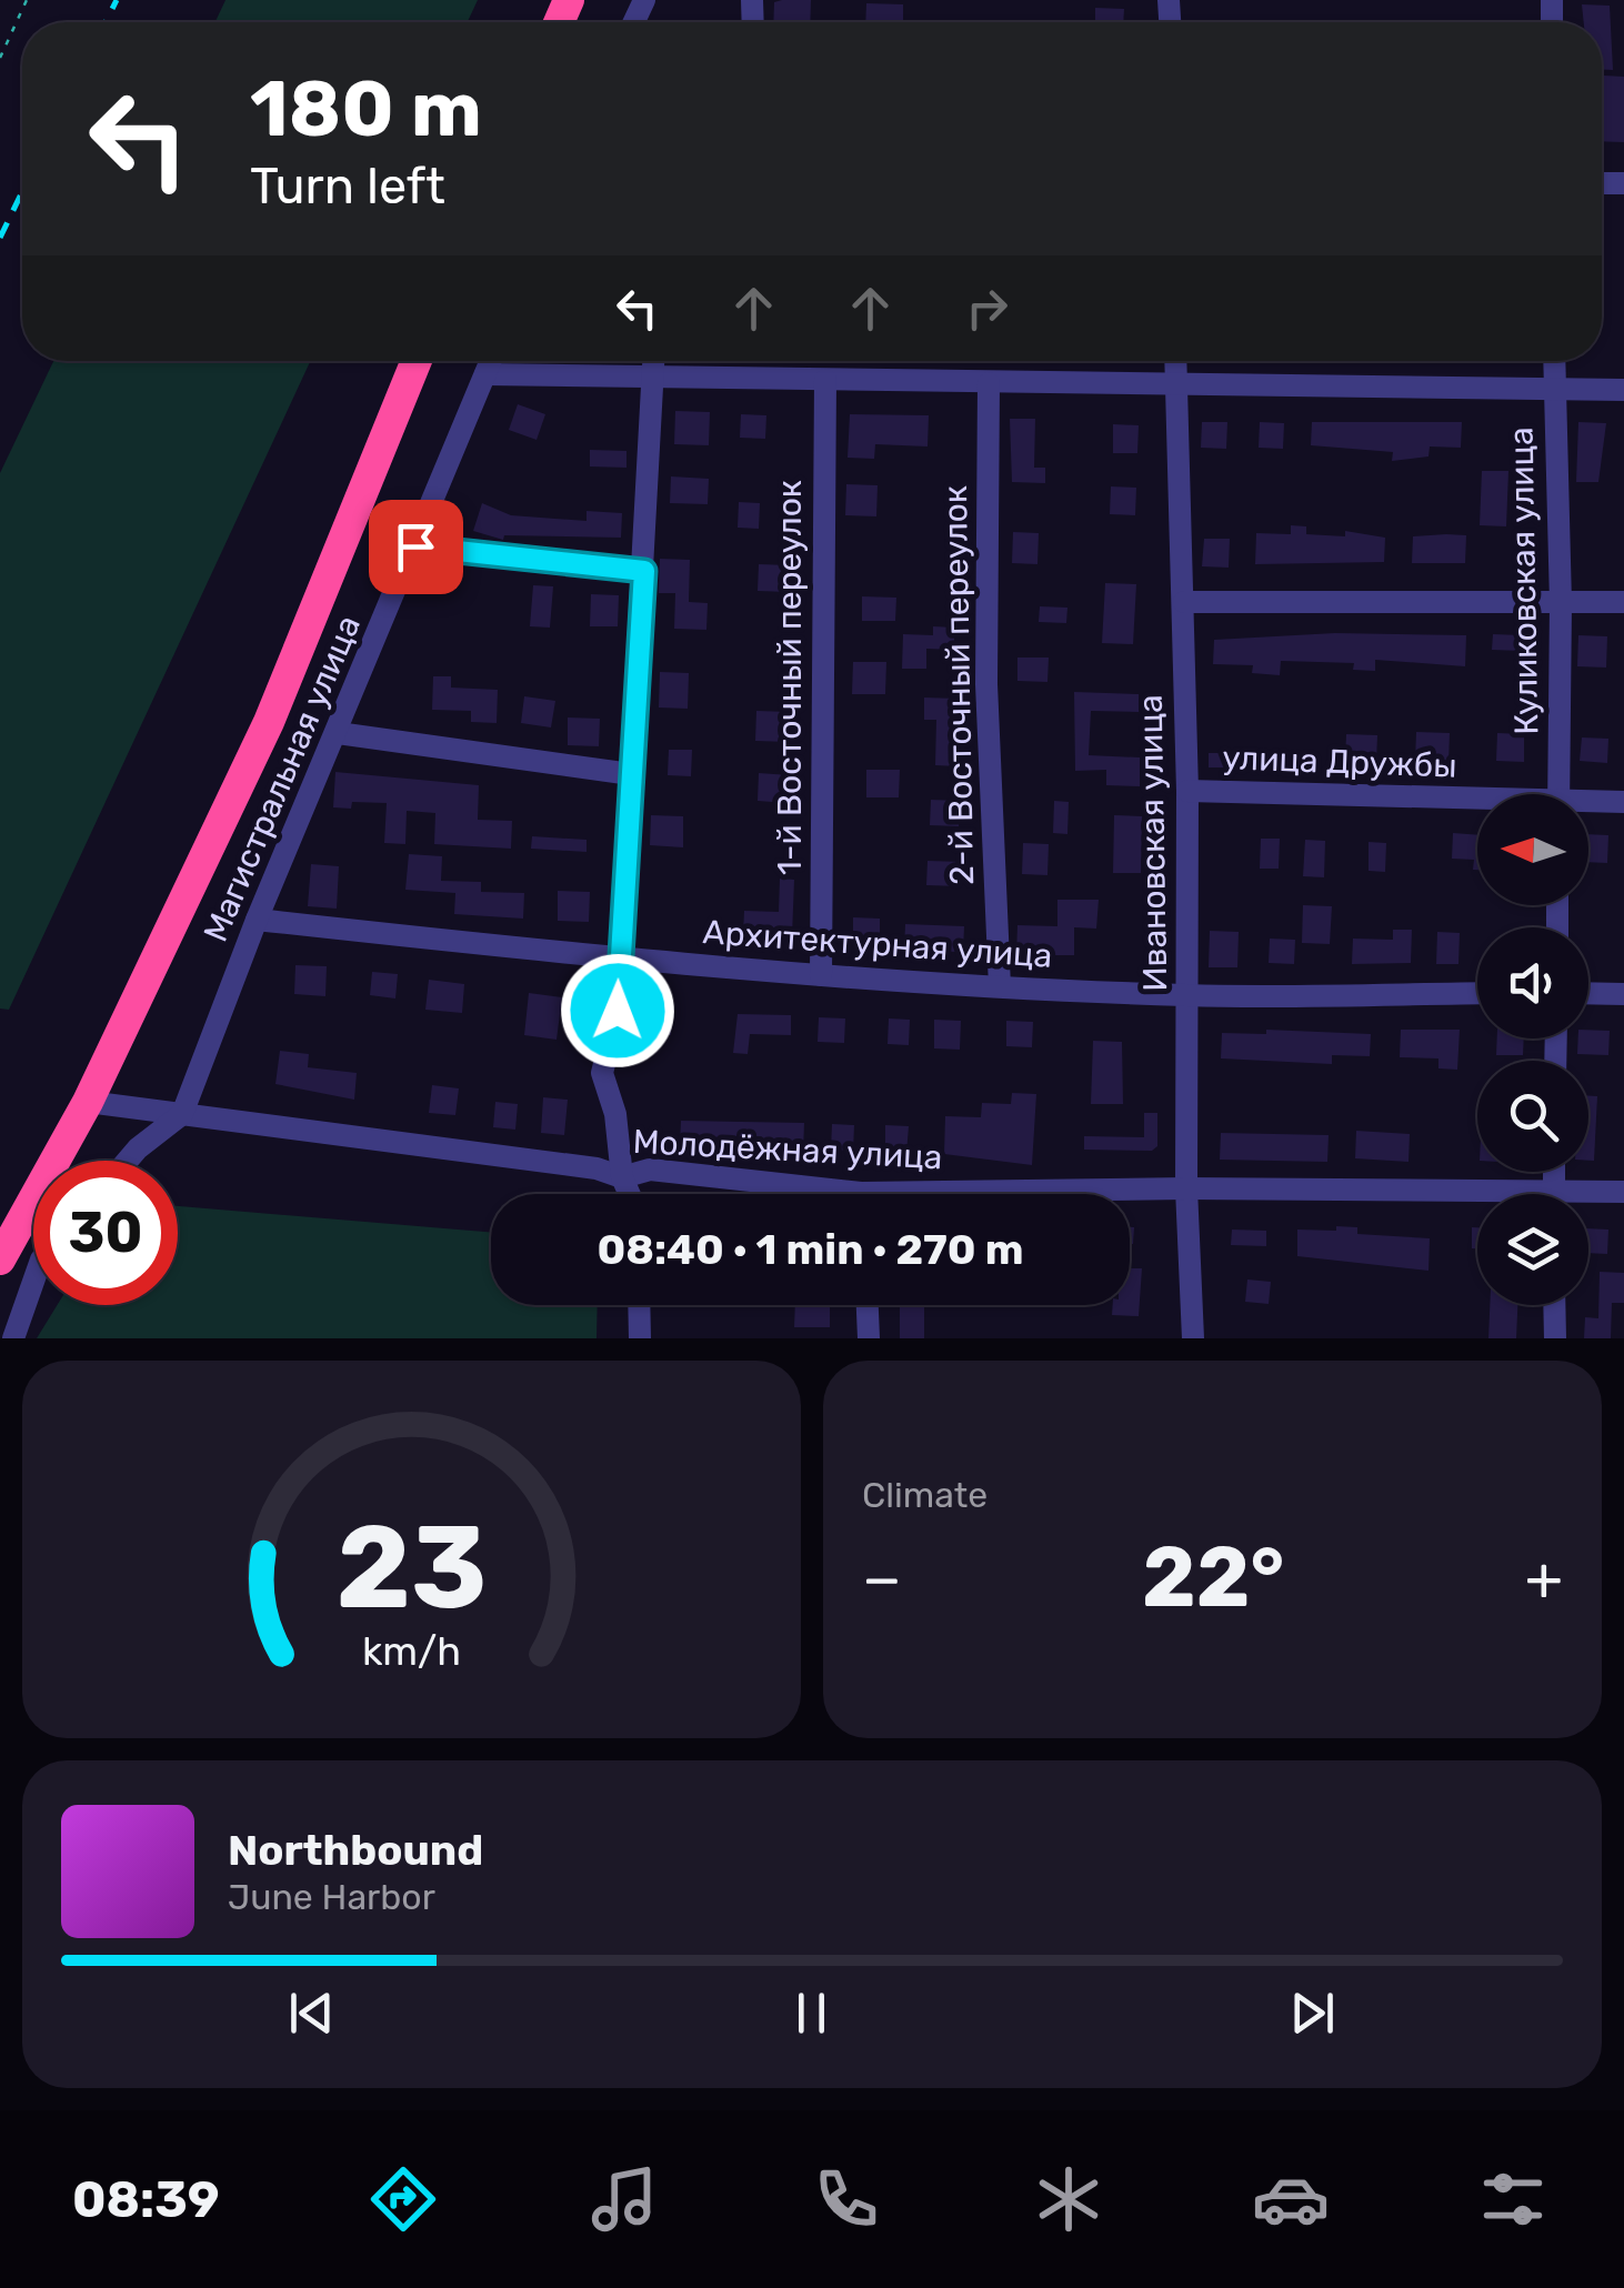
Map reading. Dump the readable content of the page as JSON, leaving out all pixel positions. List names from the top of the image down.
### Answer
{
  "streets": {
    "street": [
      "Куликовская улица",
      "1-й Восточный переулок",
      "2-й Восточный переулок",
      "улица Дружбы",
      "Магистральная улица",
      "Ивановская улица",
      "Архитектурная улица",
      "Молодёжная улица"
    ]
  },
  "crossings": [
    ["1-й Восточный переулок", "Архитектурная улица"],
    ["2-й Восточный переулок", "Архитектурная улица"],
    ["улица Дружбы", "Ивановская улица"],
    ["Магистральная улица", "Архитектурная улица"],
    ["Магистральная улица", "Молодёжная улица"],
    ["Ивановская улица", "Архитектурная улица"],
    ["Ивановская улица", "Молодёжная улица"]
  ],
  "north": "left",
  "page": {
    "turn": ["180 m", "Turn left"],
    "limit": "30",
    "trip": "08:40 · 1 min · 270 m",
    "tile": "Climate",
    "heat": ["−", "22°", "+"],
    "song": ["Northbound", "June Harbor"],
    "tabs": "08:39",
    "gauge": ["23", "km/h"]
  }
}
